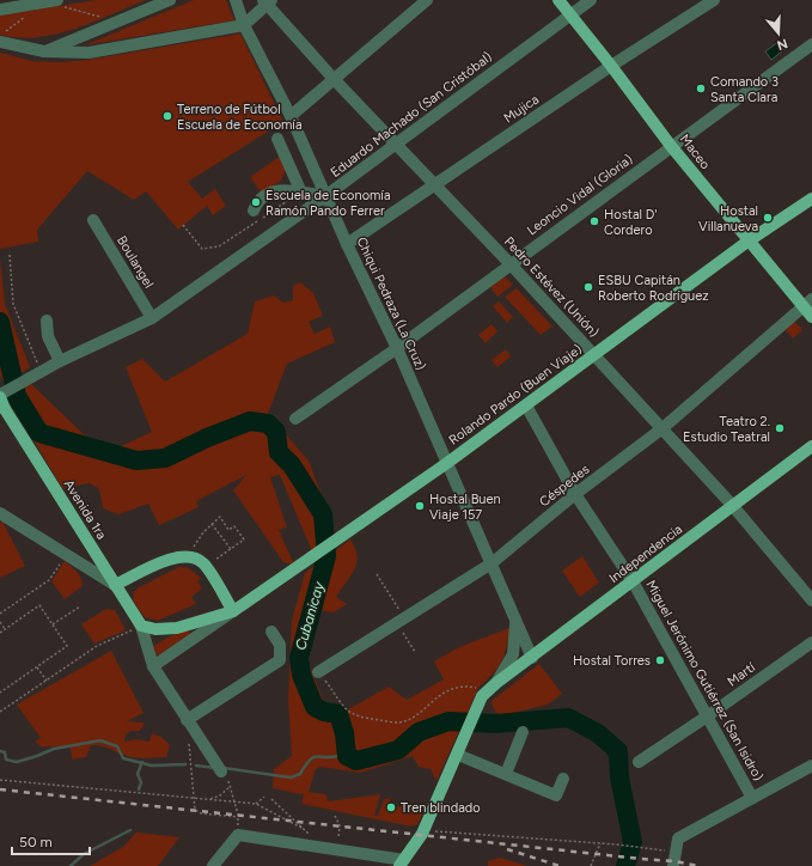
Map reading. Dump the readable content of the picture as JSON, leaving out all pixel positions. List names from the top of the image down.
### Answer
{
  "streets": {
    "main road": [
      "Maceo",
      "Rolando Pardo (Buen Viaje)",
      "Avenida 1ra",
      "Independencia"
    ],
    "street": [
      "Mujica",
      "Eduardo Machado (San Cristóbal)",
      "Leoncio Vidal (Gloria)",
      "Boulangel",
      "Pedro Estévez (Unión)",
      "Chiqui Pedraza (La Cruz)",
      "Céspedes",
      "Martí",
      "Miguel Jerónimo Gutiérrez (San Isidro)"
    ]
  },
  "crossings": [
    ["Mujica", "Maceo"],
    ["Mujica", "Pedro Estévez (Unión)"],
    ["Mujica", "Chiqui Pedraza (La Cruz)"],
    ["Eduardo Machado (San Cristóbal)", "Maceo"],
    ["Eduardo Machado (San Cristóbal)", "Boulangel"],
    ["Eduardo Machado (San Cristóbal)", "Pedro Estévez (Unión)"],
    ["Eduardo Machado (San Cristóbal)", "Chiqui Pedraza (La Cruz)"],
    ["Eduardo Machado (San Cristóbal)", "Avenida 1ra"],
    ["Maceo", "Leoncio Vidal (Gloria)"],
    ["Maceo", "Rolando Pardo (Buen Viaje)"],
    ["Maceo", "Céspedes"],
    ["Leoncio Vidal (Gloria)", "Pedro Estévez (Unión)"],
    ["Leoncio Vidal (Gloria)", "Chiqui Pedraza (La Cruz)"],
    ["Pedro Estévez (Unión)", "Rolando Pardo (Buen Viaje)"],
    ["Pedro Estévez (Unión)", "Céspedes"],
    ["Pedro Estévez (Unión)", "Independencia"],
    ["Chiqui Pedraza (La Cruz)", "Rolando Pardo (Buen Viaje)"],
    ["Chiqui Pedraza (La Cruz)", "Céspedes"],
    ["Chiqui Pedraza (La Cruz)", "Independencia"],
    ["Rolando Pardo (Buen Viaje)", "Avenida 1ra"],
    ["Rolando Pardo (Buen Viaje)", "Miguel Jerónimo Gutiérrez (San Isidro)"],
    ["Céspedes", "Miguel Jerónimo Gutiérrez (San Isidro)"],
    ["Independencia", "Miguel Jerónimo Gutiérrez (San Isidro)"],
    ["Martí", "Miguel Jerónimo Gutiérrez (San Isidro)"]
  ],
  "water": ["Cubanicay"],
  "places": [
    "Comando 3 Santa Clara",
    "Terreno de Fútbol Escuela de Economía",
    "Escuela de Economía Ramón Pando Ferrer",
    "Hostal Villanueva",
    "Hostal D' Cordero",
    "ESBU Capitán Roberto Rodríguez",
    "Teatro 2. Estudio Teatral",
    "Hostal Buen Viaje 157",
    "Hostal Torres",
    "Tren blindado"
  ],
  "scale_bar": "50 m",
  "north": "bottom"
}
